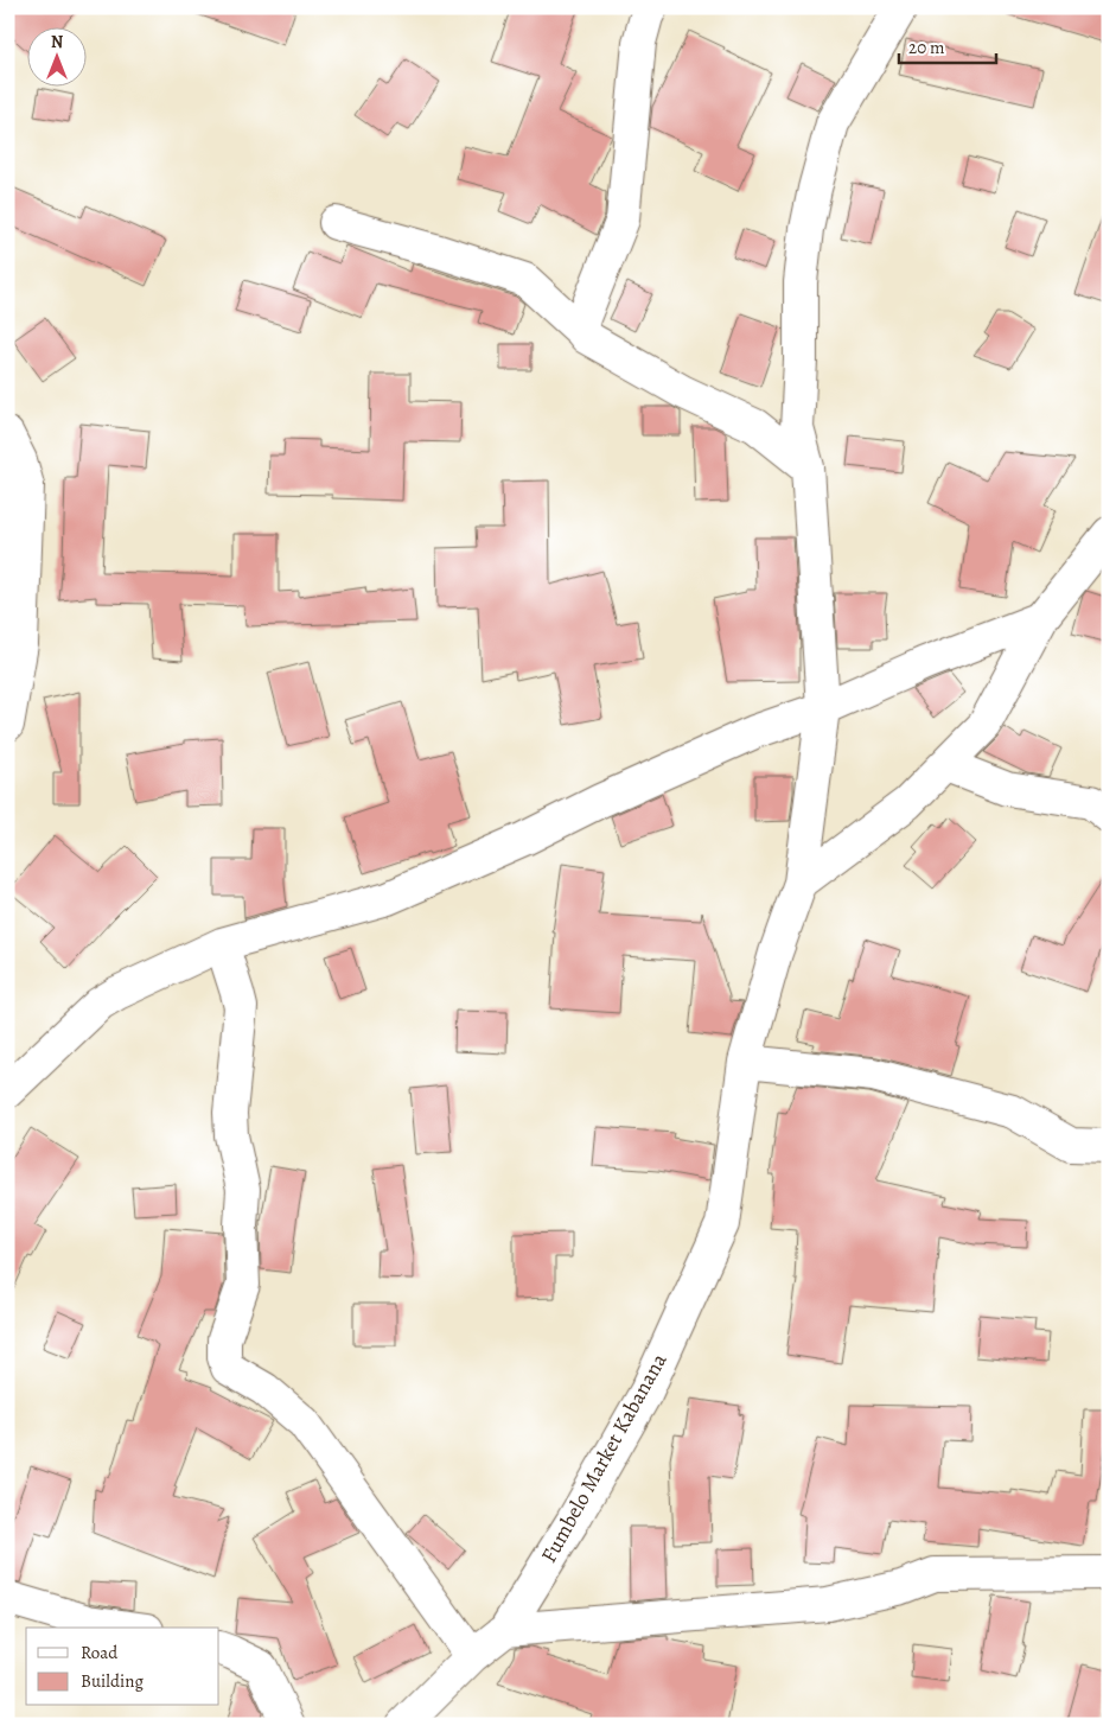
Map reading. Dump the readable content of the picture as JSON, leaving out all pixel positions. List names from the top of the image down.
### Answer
{
  "streets": {
    "street": ["Fumbelo Market Kabanana"]
  },
  "legend": ["Road", "Building"],
  "scale_bar": "20 m",
  "north": "top"
}
